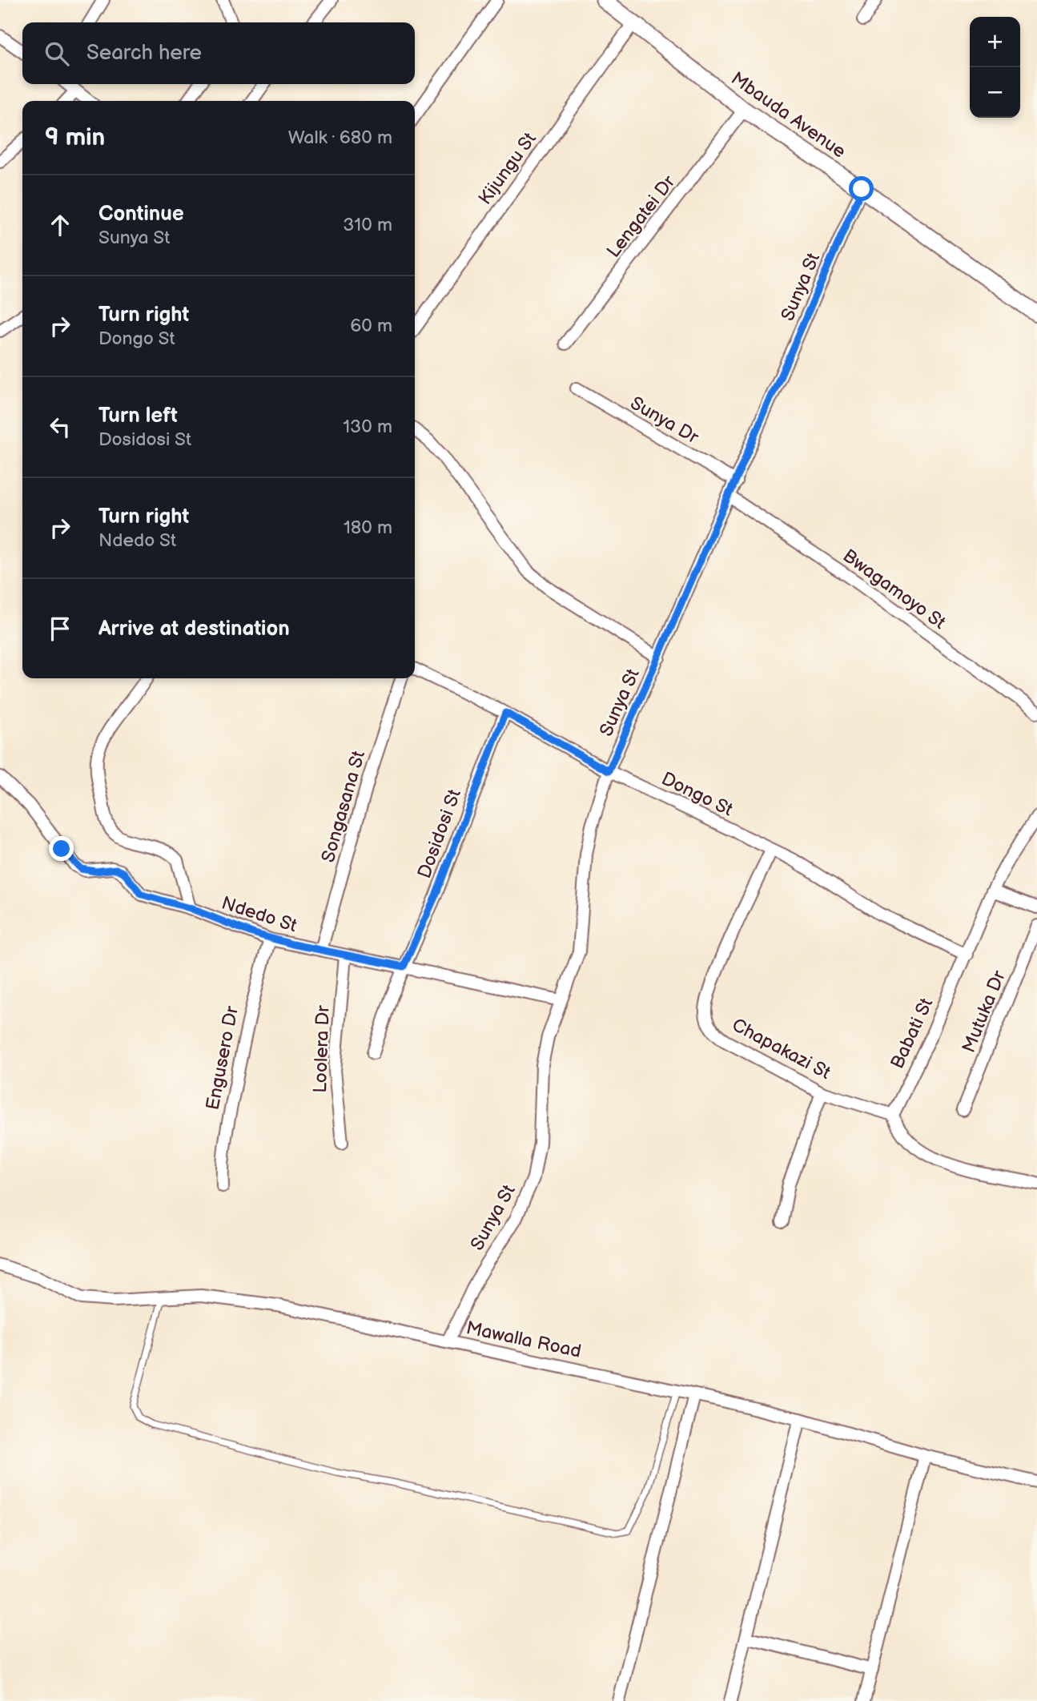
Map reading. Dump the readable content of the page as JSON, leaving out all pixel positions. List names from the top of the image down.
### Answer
{
  "streets": {
    "street": [
      "Mbauda Avenue",
      "Kijungu St",
      "Lengatei Dr",
      "Sunya St",
      "Sunya Dr",
      "Bwagamoyo St",
      "Dongo St",
      "Songasana St",
      "Dosidosi St",
      "Ndedo St",
      "Mutuka Dr",
      "Babati St",
      "Chapakazi St",
      "Loolera Dr",
      "Engusero Dr",
      "Mawalla Road"
    ]
  },
  "crossings": [
    ["Mbauda Avenue", "Kijungu St"],
    ["Mbauda Avenue", "Lengatei Dr"],
    ["Mbauda Avenue", "Sunya St"],
    ["Sunya St", "Sunya Dr"],
    ["Sunya St", "Bwagamoyo St"],
    ["Sunya St", "Dongo St"],
    ["Sunya St", "Ndedo St"],
    ["Sunya St", "Mawalla Road"],
    ["Dongo St", "Dosidosi St"],
    ["Dongo St", "Babati St"],
    ["Dongo St", "Chapakazi St"],
    ["Songasana St", "Ndedo St"],
    ["Dosidosi St", "Ndedo St"],
    ["Ndedo St", "Loolera Dr"],
    ["Ndedo St", "Engusero Dr"],
    ["Babati St", "Chapakazi St"]
  ],
  "page": {
    "map_buttons": ["+", "−"],
    "search": "Search here",
    "heading": ["9 min", "Walk · 680 m"],
    "list": [
      ["Continue", "Sunya St", "310 m"],
      ["Turn right", "Dongo St", "60 m"],
      ["Turn left", "Dosidosi St", "130 m"],
      ["Turn right", "Ndedo St", "180 m"],
      "Arrive at destination"
    ]
  }
}
